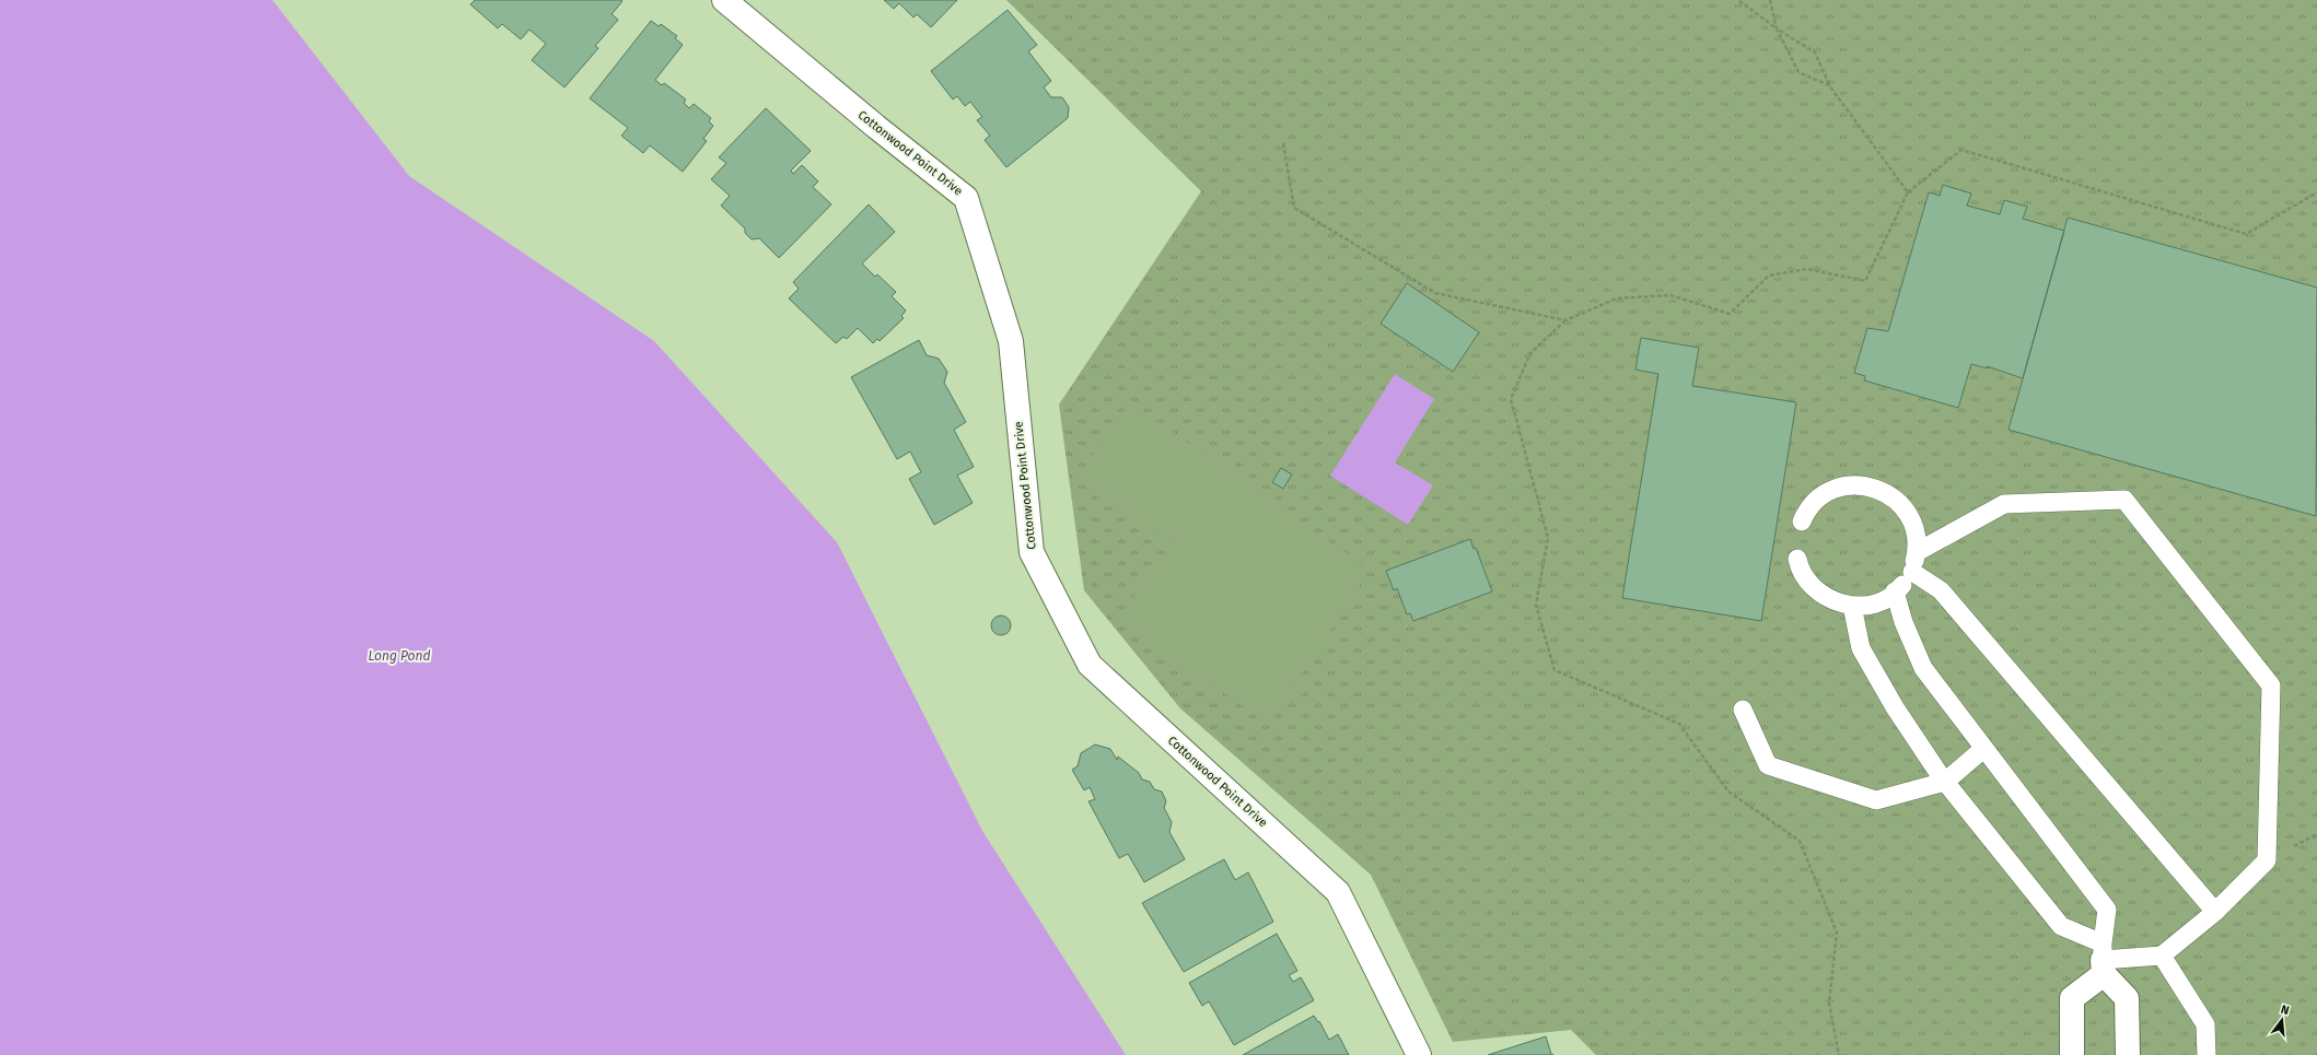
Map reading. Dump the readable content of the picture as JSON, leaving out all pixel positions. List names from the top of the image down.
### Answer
{
  "streets": {
    "street": ["Cottonwood Point Drive"]
  },
  "water": ["Long Pond"],
  "north": "top"
}
